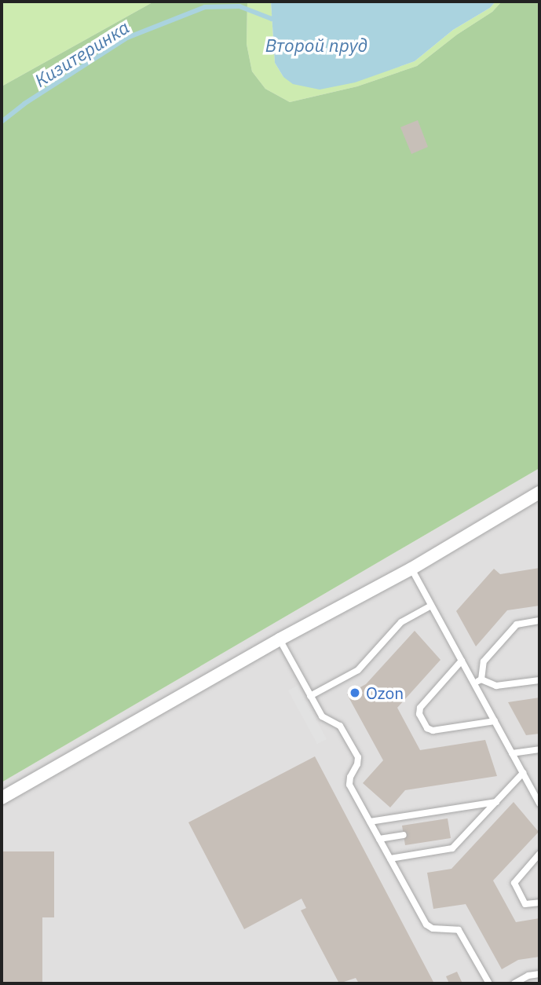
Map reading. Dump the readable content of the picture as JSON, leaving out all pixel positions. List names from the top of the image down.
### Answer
{
  "water": ["Второй пруд", "Кизитеринка"],
  "places": ["Ozon"]
}
